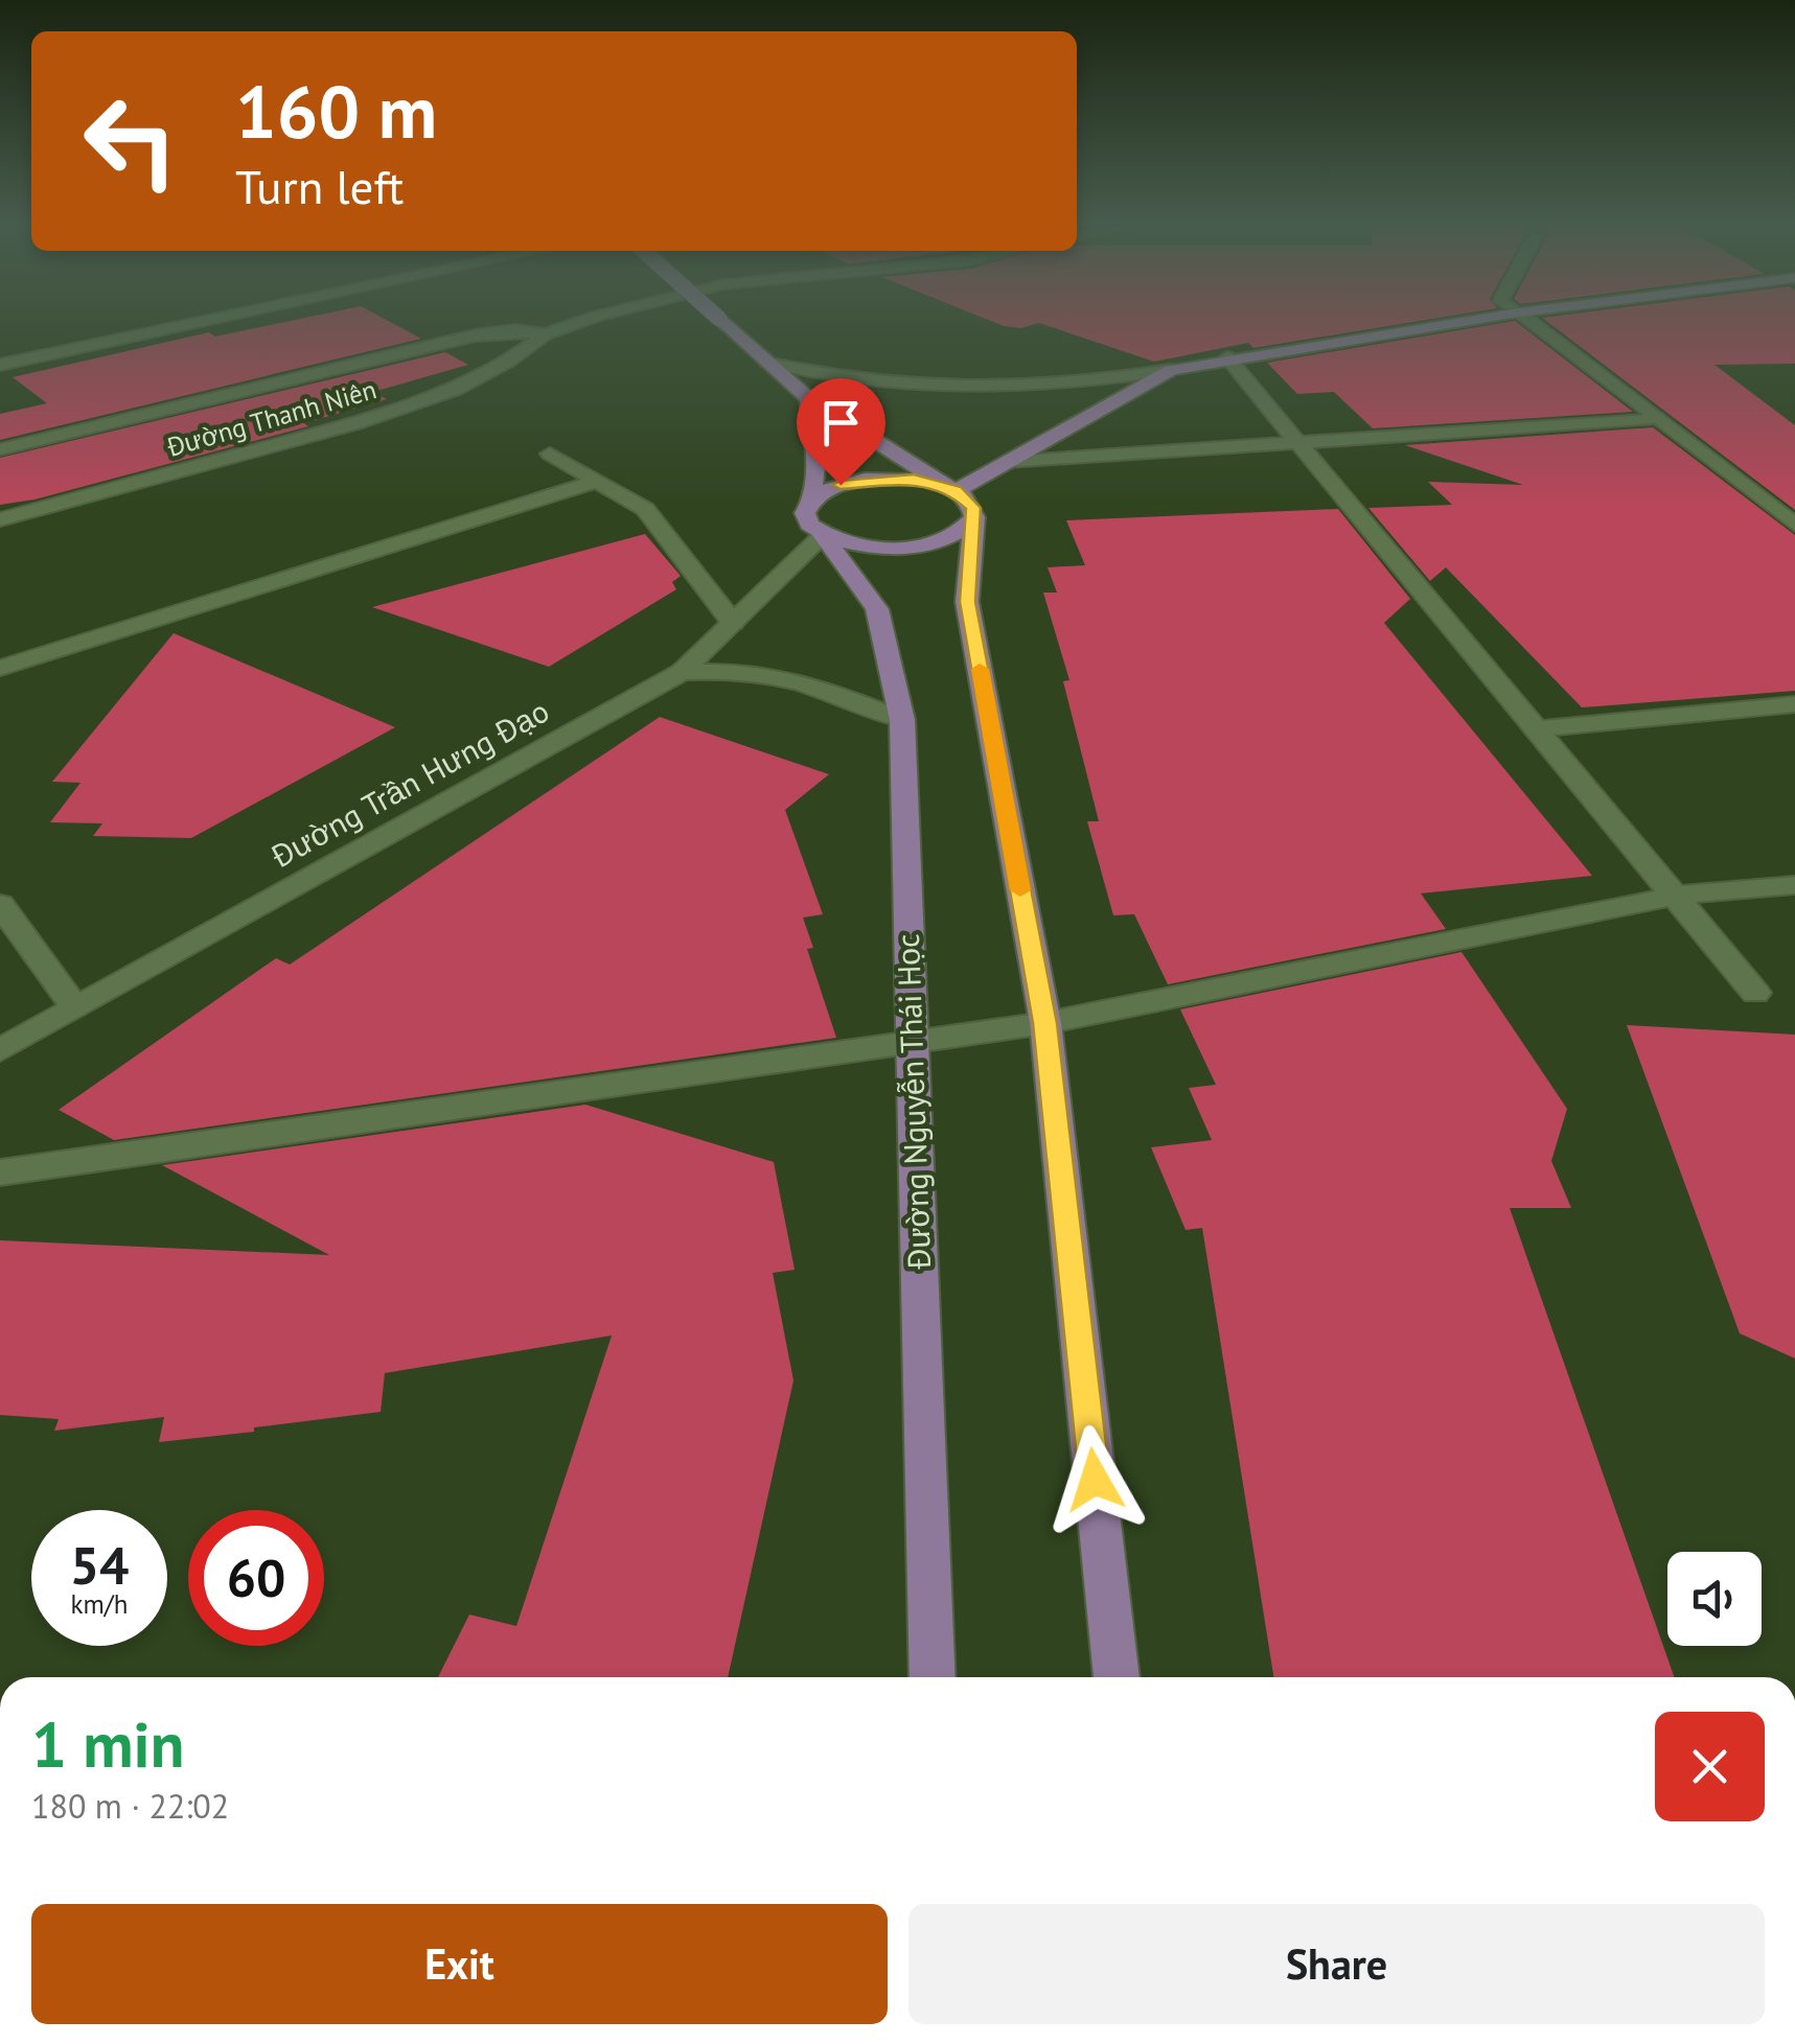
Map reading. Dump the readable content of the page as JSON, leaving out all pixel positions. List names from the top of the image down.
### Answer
{
  "streets": {
    "main road": ["Đường Nguyễn Thái Học"],
    "street": ["Đường Thanh Niên", "Đường Trần Hưng Đạo"]
  },
  "crossings": [
    ["Đường Trần Hưng Đạo", "Đường Nguyễn Thái Học"]
  ],
  "page": {
    "turn": ["160 m", "Turn left"],
    "speed": "54 km/h",
    "limit": "60",
    "heading": ["1 min", "180 m · 22:02"],
    "buttons": ["Exit", "Share"]
  }
}
